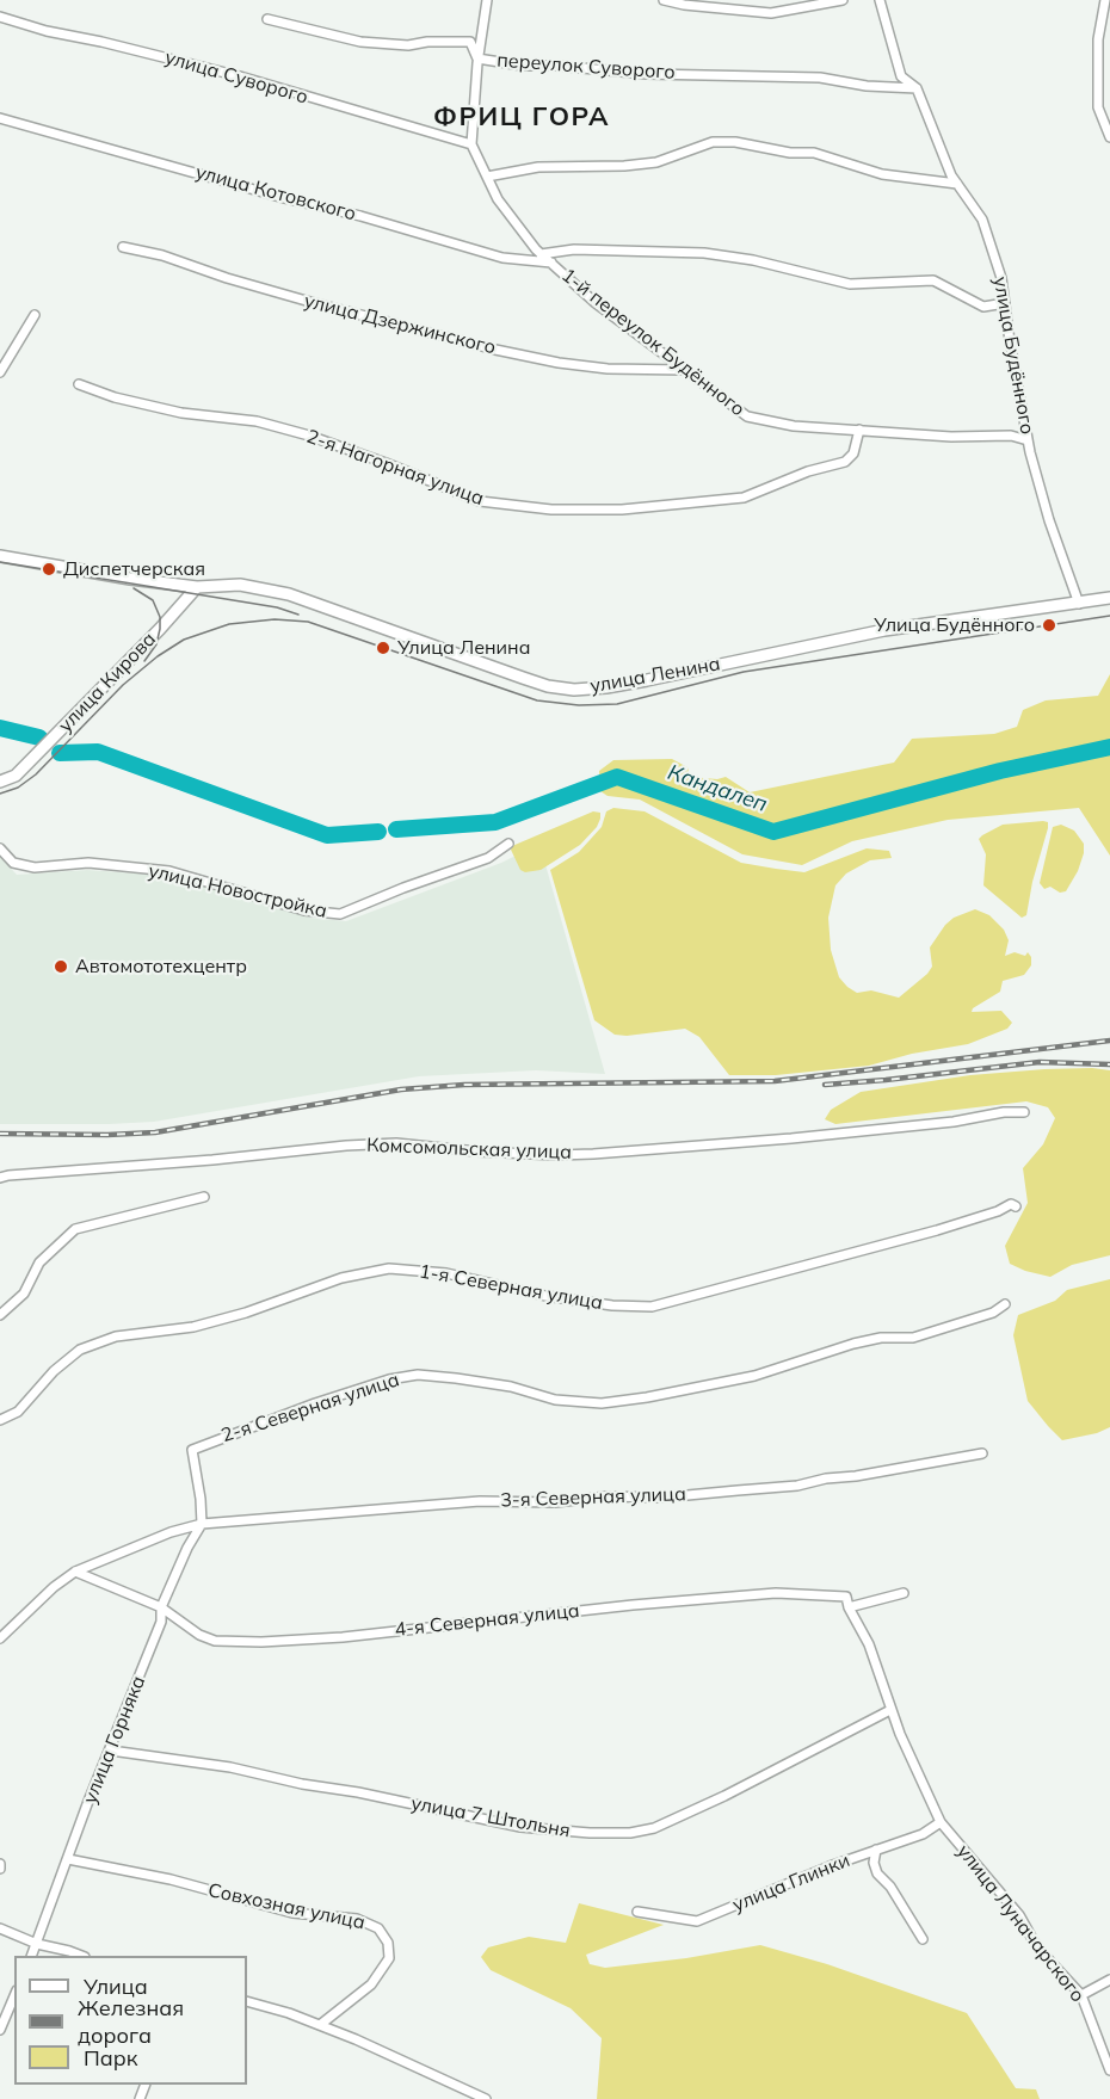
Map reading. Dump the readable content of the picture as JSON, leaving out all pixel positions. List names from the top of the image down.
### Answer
{
  "streets": {
    "main road": ["улица Ленина", "улица Кирова"],
    "street": [
      "переулок Суворого",
      "улица Суворого",
      "улица Котовского",
      "улица Дзержинского",
      "1-й переулок Будённого",
      "улица Будённого",
      "2-я Нагорная улица",
      "улица Новостройка",
      "Комсомольская улица",
      "1-я Северная улица",
      "2-я Северная улица",
      "3-я Северная улица",
      "4-я Северная улица",
      "улица Горняка",
      "улица 7 Штольня",
      "улица Глинки",
      "Совхозная улица",
      "улица Луначарского"
    ]
  },
  "crossings": [
    ["переулок Суворого", "улица Будённого"],
    ["улица Суворого", "1-й переулок Будённого"],
    ["улица Котовского", "1-й переулок Будённого"],
    ["улица Дзержинского", "1-й переулок Будённого"],
    ["1-й переулок Будённого", "улица Будённого"],
    ["1-й переулок Будённого", "2-я Нагорная улица"],
    ["улица Будённого", "улица Ленина"],
    ["улица Ленина", "улица Кирова"],
    ["2-я Северная улица", "3-я Северная улица"],
    ["2-я Северная улица", "улица Горняка"],
    ["3-я Северная улица", "4-я Северная улица"],
    ["3-я Северная улица", "улица Горняка"],
    ["4-я Северная улица", "улица Горняка"],
    ["улица Горняка", "улица 7 Штольня"],
    ["улица Горняка", "Совхозная улица"],
    ["улица Глинки", "улица Луначарского"]
  ],
  "districts": ["ФРИЦ ГОРА"],
  "water": ["Кандалеп"],
  "places": [
    "Диспетчерская",
    "Улица Будённого",
    "Улица Ленина",
    "Автомототехцентр"
  ],
  "legend": ["Улица", "Железная дорога", "Парк"]
}
